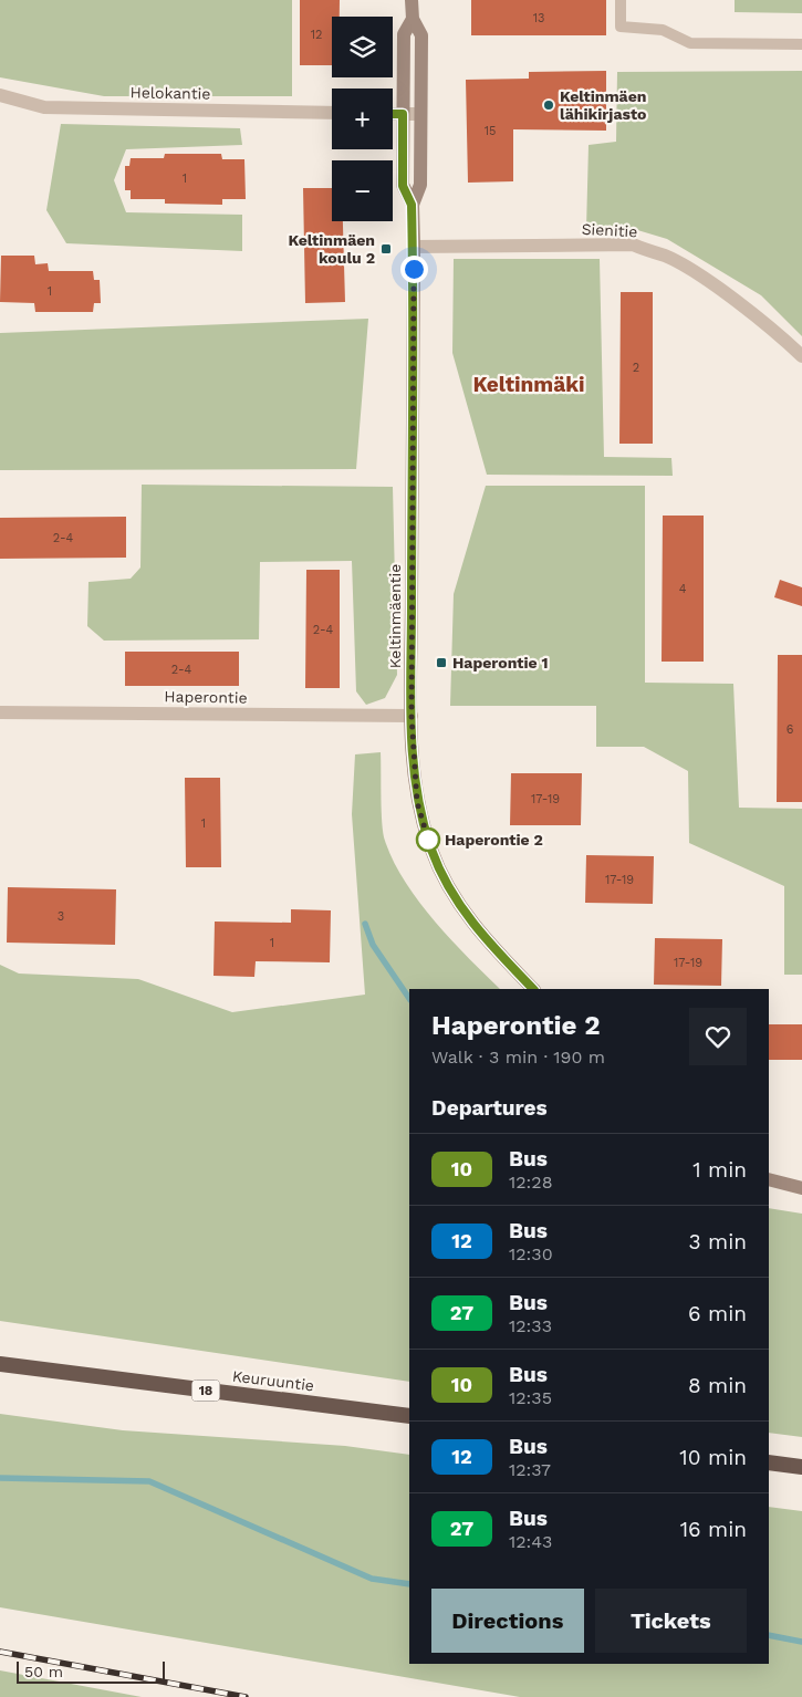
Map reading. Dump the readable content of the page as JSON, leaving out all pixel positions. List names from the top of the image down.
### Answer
{
  "streets": {
    "highway": ["Keuruuntie", "18"],
    "main road": ["Keltinmäentie"],
    "street": ["Helokantie", "Sienitie", "Haperontie"]
  },
  "crossings": [
    ["Sienitie", "Keltinmäentie"],
    ["Keltinmäentie", "Haperontie"]
  ],
  "districts": ["Keltinmäki"],
  "places": {
    "other": ["Keltinmäen lähikirjasto", "Haperontie 2"],
    "transit": ["Keltinmäen koulu 2", "Haperontie 1"]
  },
  "lines": ["bus line 10"],
  "house_numbers": [
    "13",
    "12",
    "15",
    "1",
    "1",
    "2",
    "2-4",
    "4",
    "2-4",
    "2-4",
    "6",
    "17-19",
    "1",
    "17-19",
    "3",
    "1",
    "17-19"
  ],
  "scale_bar": "50 m",
  "page": {
    "map_buttons": ["+", "−"],
    "heading": [
      ["Haperontie 2", "Walk · 3 min · 190 m"],
      "Departures"
    ],
    "list": [
      {
        "mark": "10",
        "name": "Bus",
        "note": "12:28",
        "value": "1 min"
      },
      {
        "mark": "12",
        "name": "Bus",
        "note": "12:30",
        "value": "3 min"
      },
      {
        "mark": "27",
        "name": "Bus",
        "note": "12:33",
        "value": "6 min"
      },
      {
        "mark": "10",
        "name": "Bus",
        "note": "12:35",
        "value": "8 min"
      },
      {
        "mark": "12",
        "name": "Bus",
        "note": "12:37",
        "value": "10 min"
      },
      {
        "mark": "27",
        "name": "Bus",
        "note": "12:43",
        "value": "16 min"
      }
    ],
    "buttons": ["Directions", "Tickets"],
    "scale": "50 m"
  }
}
